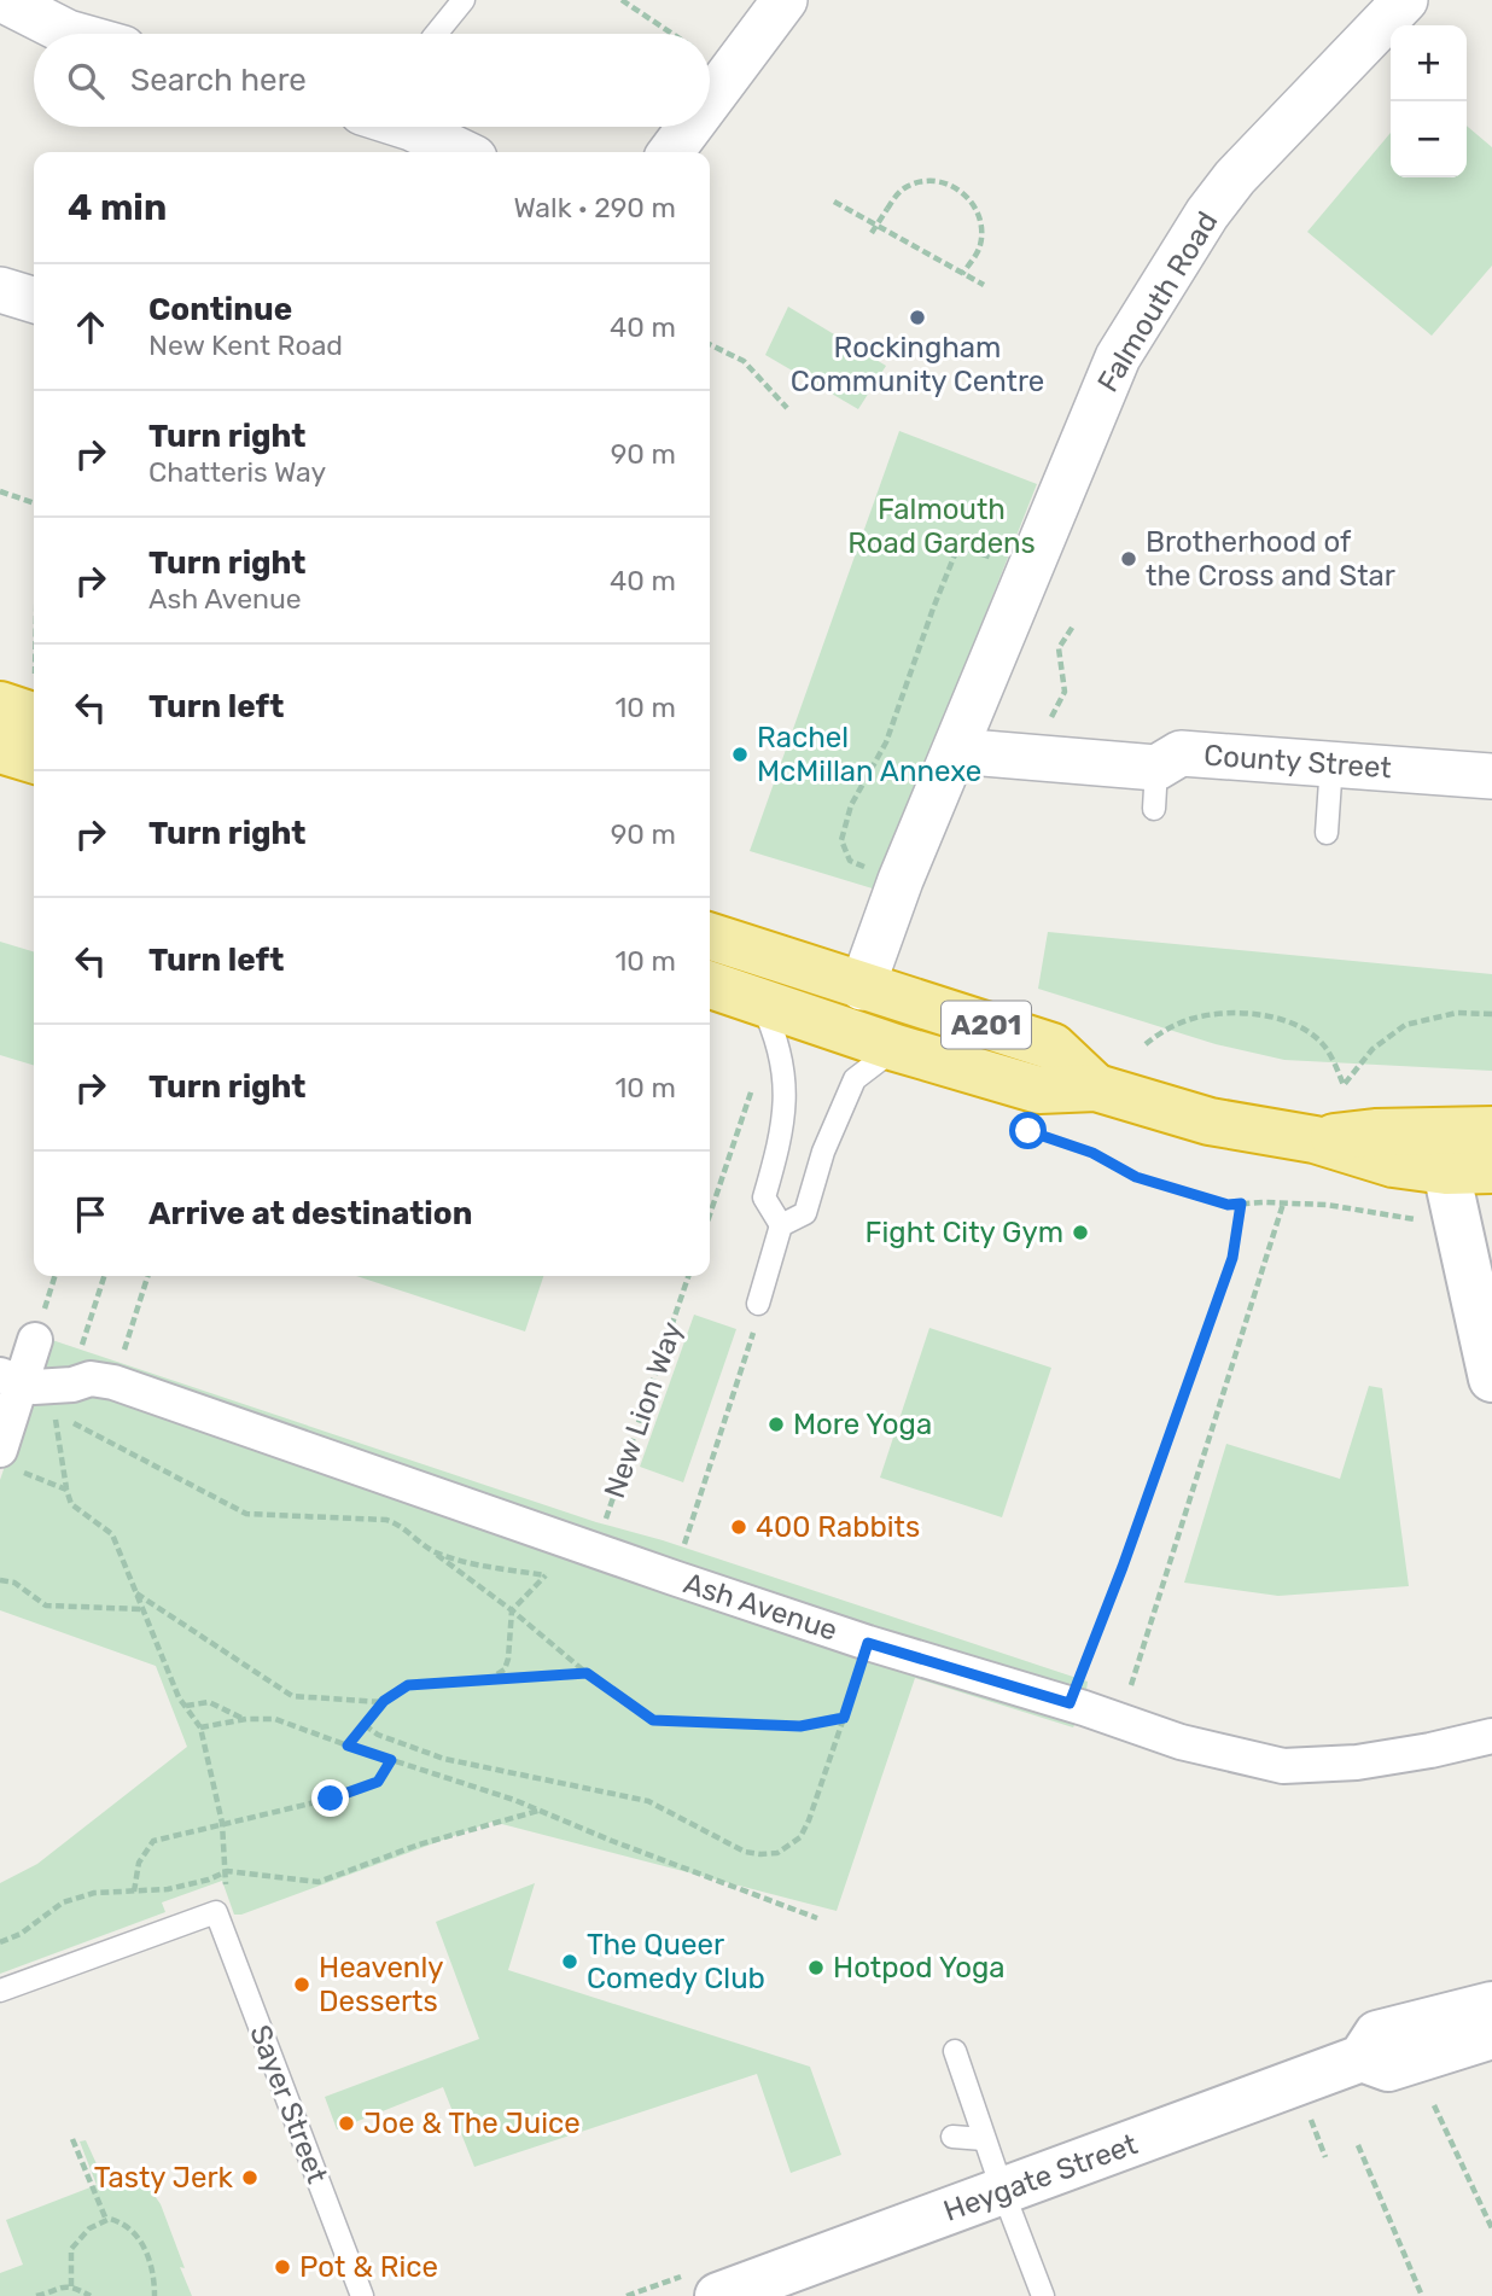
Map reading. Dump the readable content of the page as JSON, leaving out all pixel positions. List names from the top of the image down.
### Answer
{
  "streets": {
    "highway": ["A201"],
    "street": [
      "Falmouth Road",
      "County Street",
      "Ash Avenue",
      "Heygate Street"
    ],
    "lane": ["Sayer Street"],
    "path": ["New Lion Way"]
  },
  "crossings": [
    ["Falmouth Road", "County Street"],
    ["Falmouth Road", "A201"],
    ["New Lion Way", "Ash Avenue"]
  ],
  "parks": ["Falmouth Road Gardens"],
  "places": [
    "Rockingham Community Centre",
    "Brotherhood of the Cross and Star",
    "Rachel McMillan Annexe",
    "Fight City Gym",
    "More Yoga",
    "400 Rabbits",
    "The Queer Comedy Club",
    "Hotpod Yoga",
    "Heavenly Desserts",
    "Joe & The Juice",
    "Tasty Jerk",
    "Pot & Rice"
  ],
  "page": {
    "map_buttons": ["+", "−"],
    "search": "Search here",
    "heading": ["4 min", "Walk · 290 m"],
    "list": [
      ["Continue", "New Kent Road", "40 m"],
      ["Turn right", "Chatteris Way", "90 m"],
      ["Turn right", "Ash Avenue", "40 m"],
      ["Turn left", "10 m"],
      ["Turn right", "90 m"],
      ["Turn left", "10 m"],
      ["Turn right", "10 m"],
      "Arrive at destination"
    ]
  }
}
